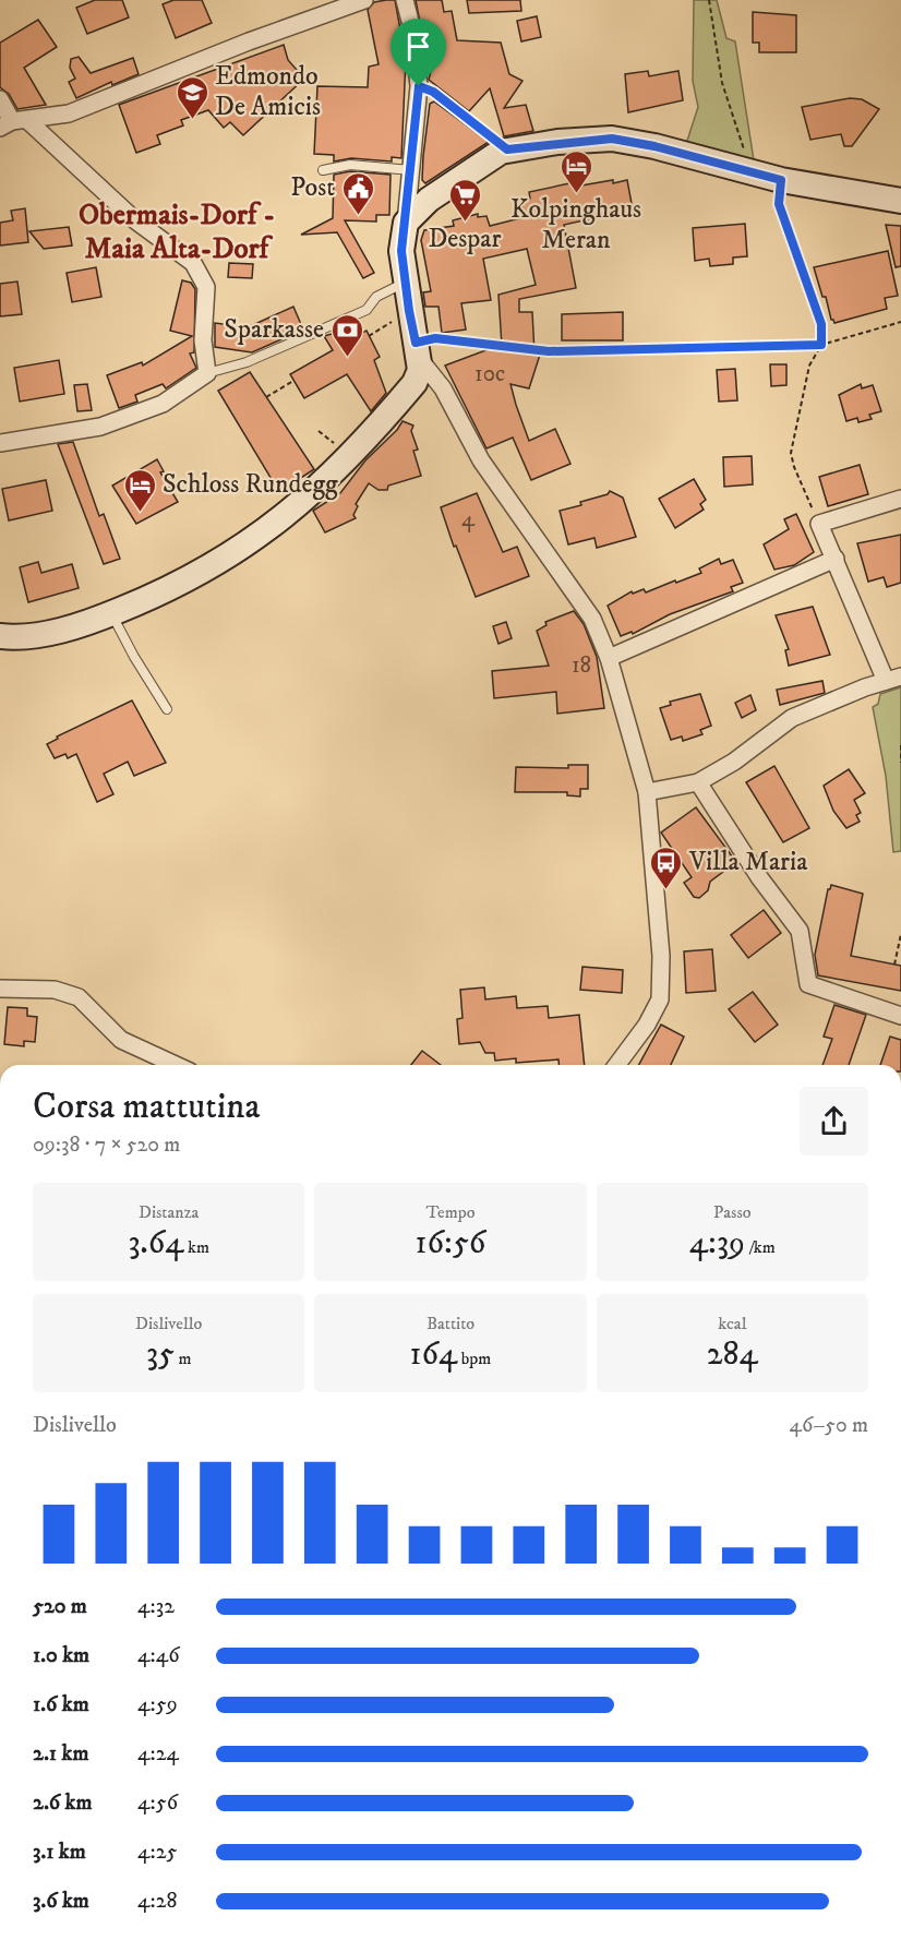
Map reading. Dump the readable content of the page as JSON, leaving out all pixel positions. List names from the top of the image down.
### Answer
{
  "districts": ["Obermais-Dorf - Maia Alta-Dorf"],
  "places": {
    "school or university": ["Edmondo De Amicis"],
    "hotel": ["Kolpinghaus Meran", "Schloss Rundegg"],
    "public building": ["Post"],
    "supermarket": ["Despar"],
    "bank": ["Sparkasse"],
    "bus stop": ["Villa Maria"]
  },
  "house_numbers": ["10c", "4", "18"],
  "page": {
    "heading": ["Corsa mattutina", "09:38 · 7 × 520 m"],
    "stats": [
      ["Distanza", "3.64 km"],
      ["Tempo", "16:56"],
      ["Passo", "4:39 /km"],
      ["Dislivello", "35 m"],
      ["Battito", "164 bpm"],
      ["kcal", "284"]
    ],
    "chart": ["Dislivello", "46–50 m"],
    "list": [
      {
        "name": "520 m",
        "note": "4:32"
      },
      {
        "name": "1.0 km",
        "note": "4:46"
      },
      {
        "name": "1.6 km",
        "note": "4:59"
      },
      {
        "name": "2.1 km",
        "note": "4:24"
      },
      {
        "name": "2.6 km",
        "note": "4:56"
      },
      {
        "name": "3.1 km",
        "note": "4:25"
      },
      {
        "name": "3.6 km",
        "note": "4:28"
      }
    ]
  }
}
